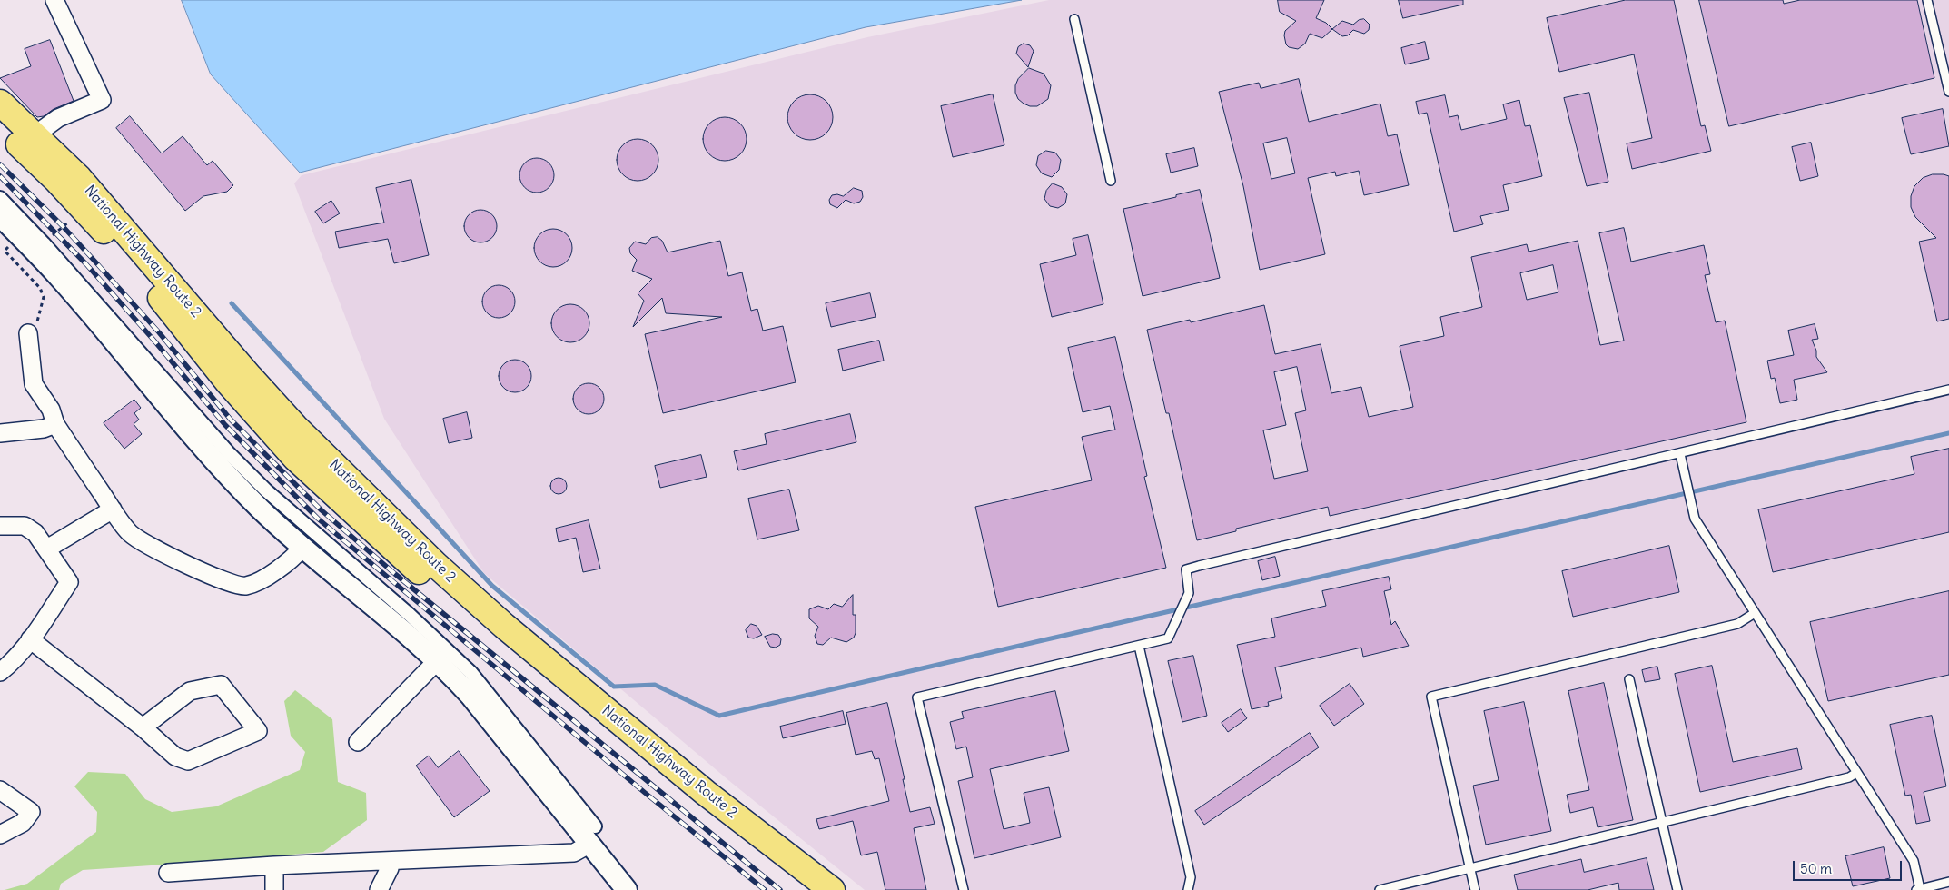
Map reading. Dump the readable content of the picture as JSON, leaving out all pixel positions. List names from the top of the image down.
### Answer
{
  "streets": {
    "highway": ["National Highway Route 2"]
  },
  "scale_bar": "50 m"
}
